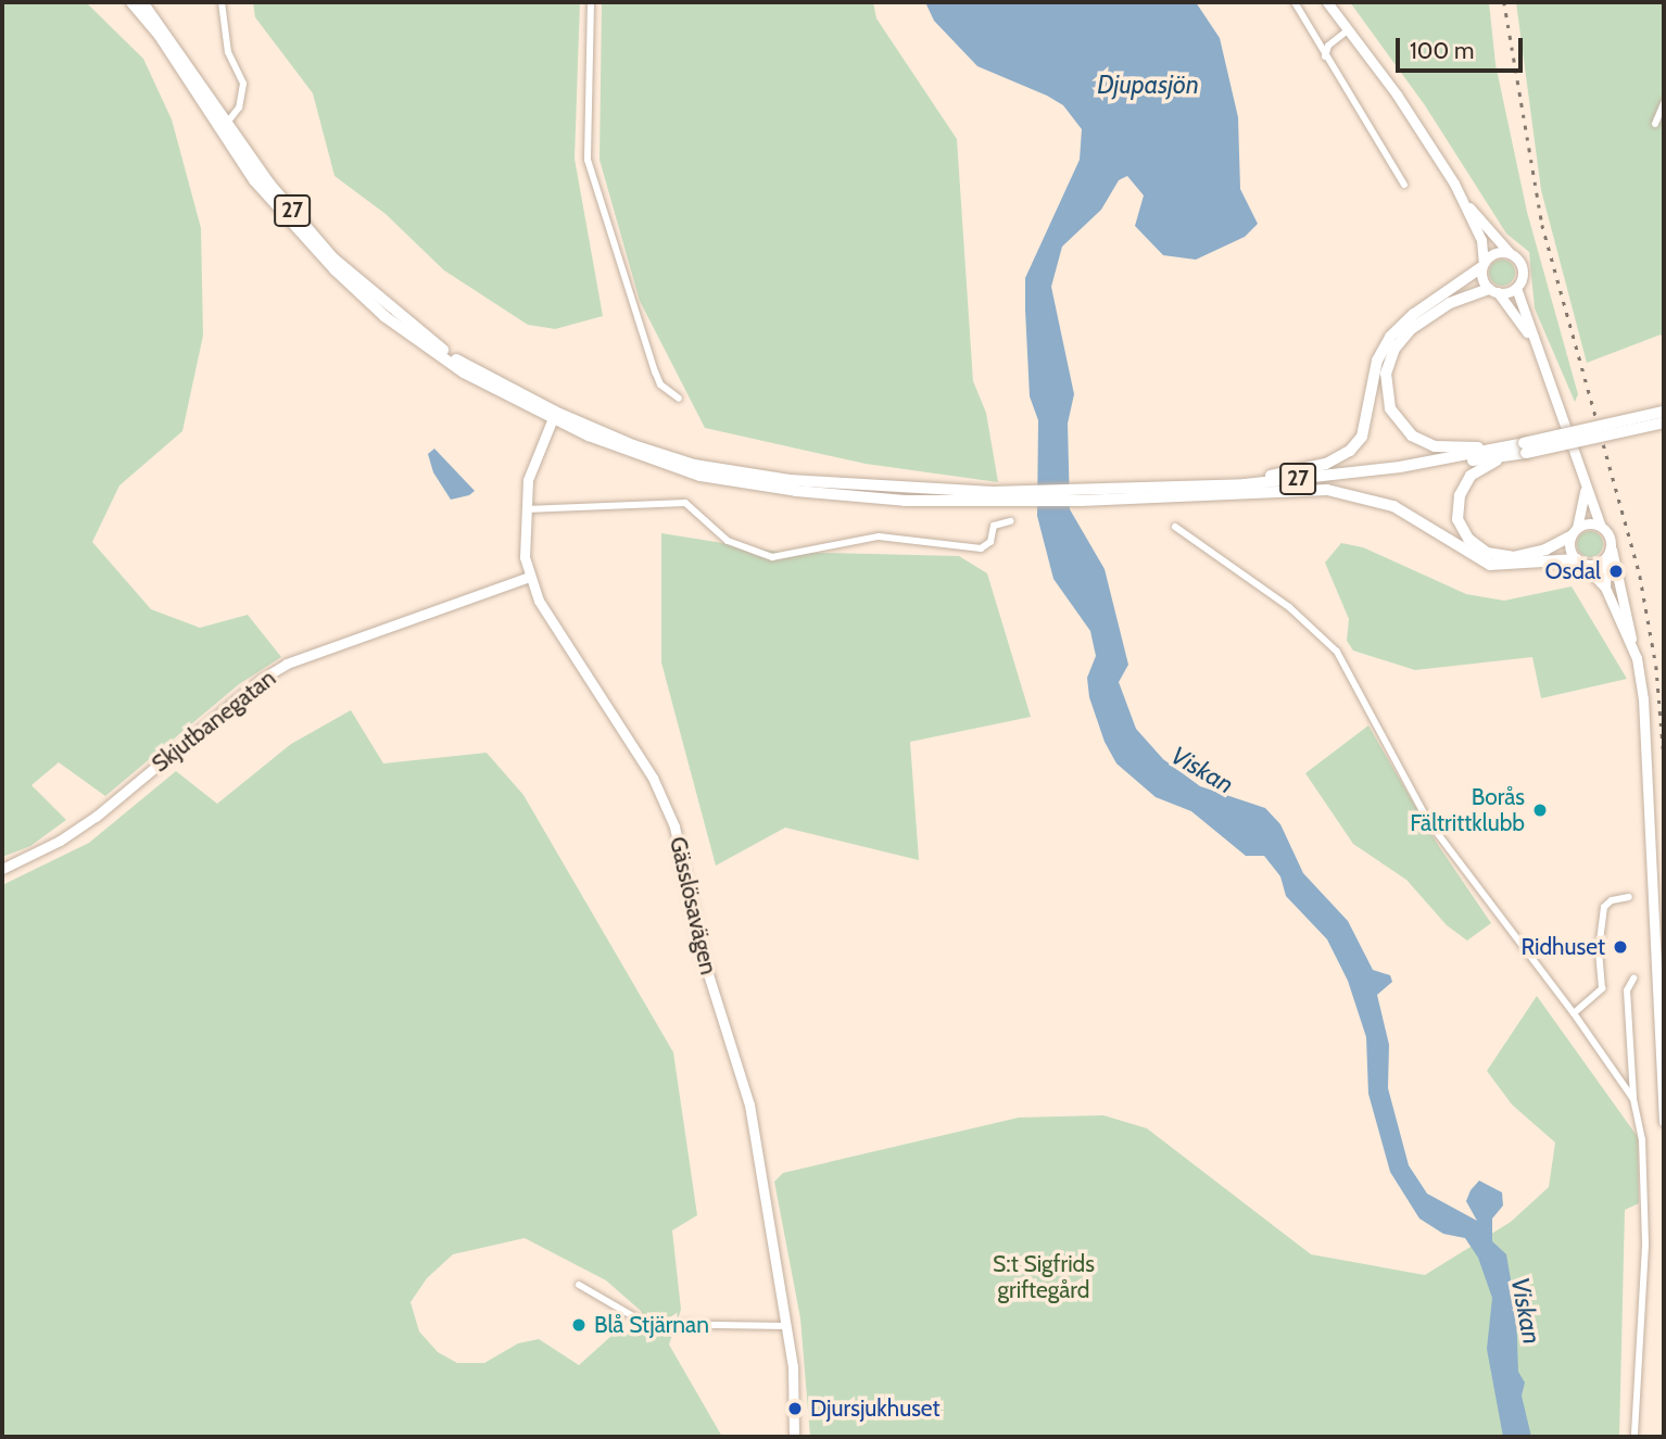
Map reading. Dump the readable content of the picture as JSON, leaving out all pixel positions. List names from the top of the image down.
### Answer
{
  "streets": {
    "main road": ["27"],
    "street": ["Skjutbanegatan", "Gässlösavägen"]
  },
  "crossings": [
    ["27", "Gässlösavägen"],
    ["Skjutbanegatan", "Gässlösavägen"]
  ],
  "water": ["Djupasjön", "Viskan"],
  "parks": ["S:t Sigfrids griftegård"],
  "places": [
    "Osdal",
    "Borås Fältrittklubb",
    "Ridhuset",
    "Blå Stjärnan",
    "Djursjukhuset"
  ],
  "scale_bar": "100 m"
}
